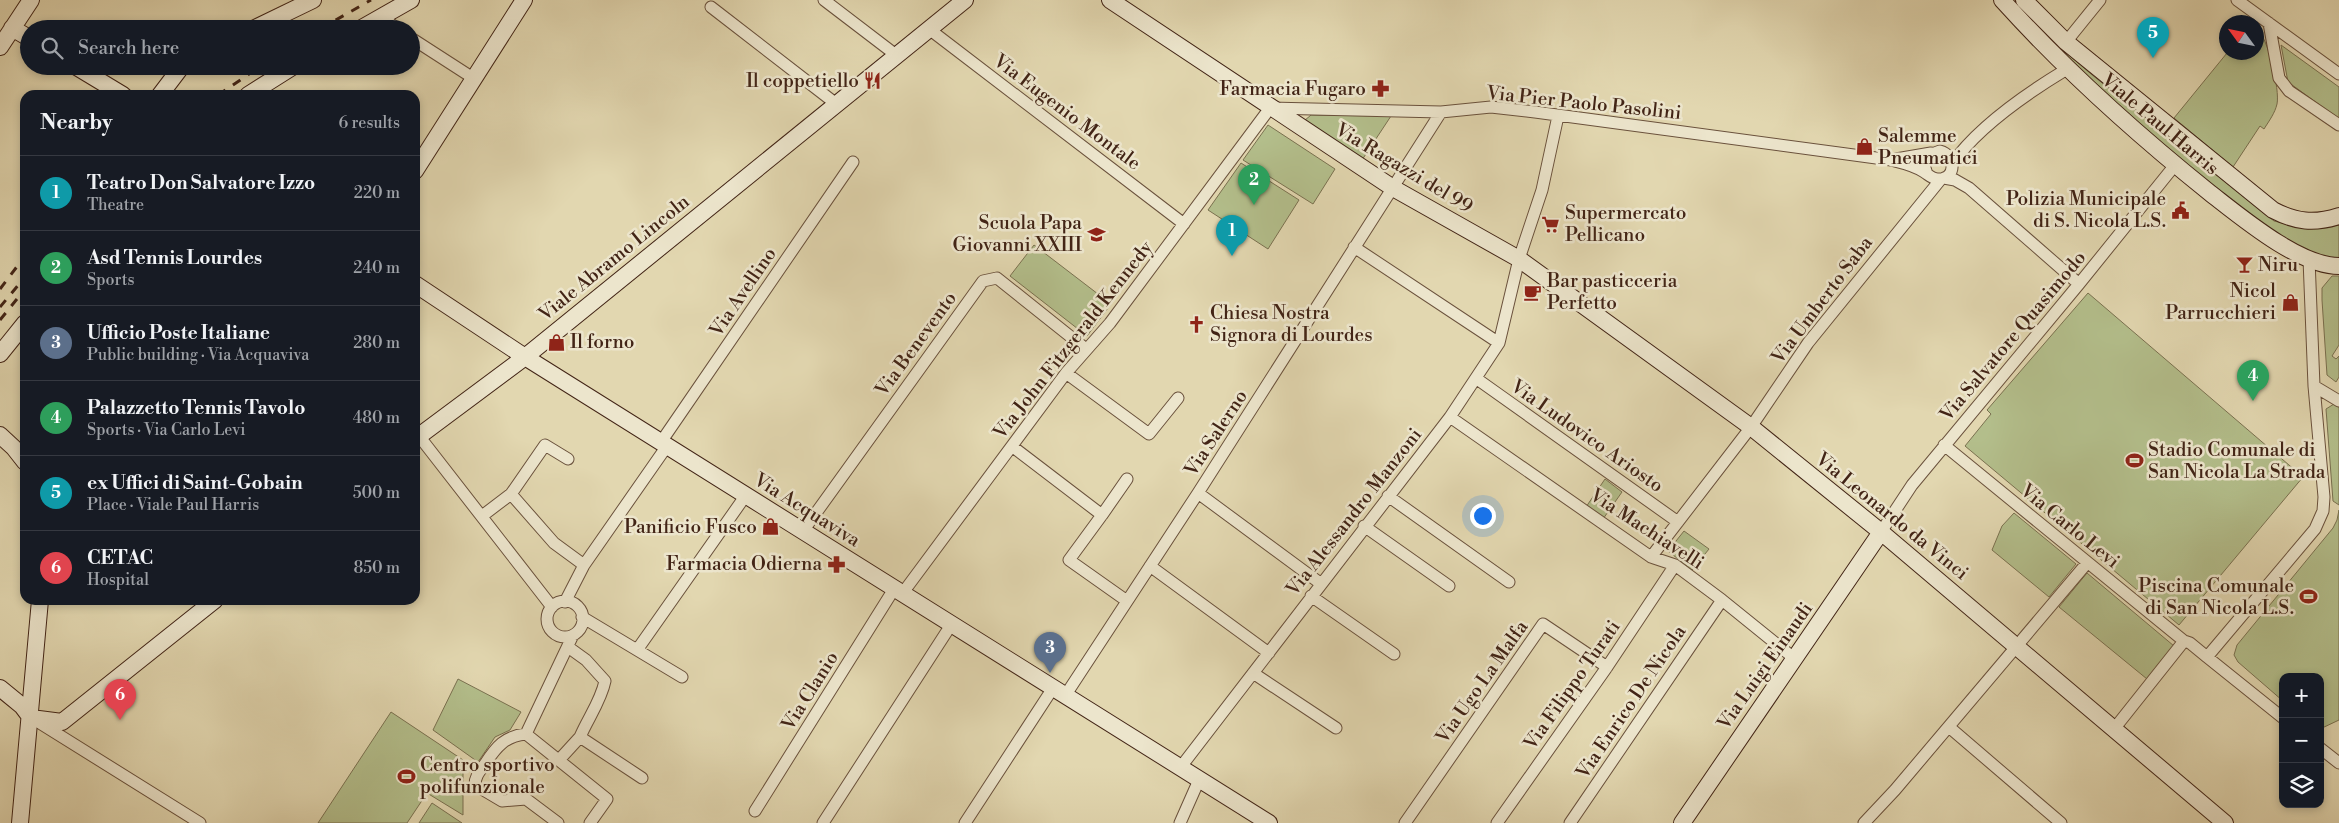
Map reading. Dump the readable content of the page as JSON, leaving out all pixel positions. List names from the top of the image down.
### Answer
{
  "streets": {
    "street": [
      "Via Pier Paolo Pasolini",
      "Via Eugenio Montale",
      "Viale Paul Harris",
      "Via Ragazzi del 99",
      "Viale Abramo Lincoln",
      "Via Avellino",
      "Via Umberto Saba",
      "Via Salvatore Quasimodo",
      "Via John Fitzgerald Kennedy",
      "Via Benevento",
      "Via Salerno",
      "Via Ludovico Ariosto",
      "Via Acquaviva",
      "Via Alessandro Manzoni",
      "Via Leonardo da Vinci",
      "Via Carlo Levi",
      "Via Machiavelli",
      "Via Luigi Einaudi",
      "Via Ugo La Malfa",
      "Via Filippo Turati",
      "Via Clanio",
      "Via Enrico De Nicola"
    ]
  },
  "crossings": [
    ["Via Pier Paolo Pasolini", "Viale Paul Harris"],
    ["Via Pier Paolo Pasolini", "Via Ragazzi del 99"],
    ["Via Pier Paolo Pasolini", "Via Umberto Saba"],
    ["Via Pier Paolo Pasolini", "Via John Fitzgerald Kennedy"],
    ["Via Pier Paolo Pasolini", "Via Salerno"],
    ["Via Pier Paolo Pasolini", "Via Alessandro Manzoni"],
    ["Via Eugenio Montale", "Viale Abramo Lincoln"],
    ["Via Eugenio Montale", "Via John Fitzgerald Kennedy"],
    ["Viale Paul Harris", "Via Salvatore Quasimodo"],
    ["Via Ragazzi del 99", "Via John Fitzgerald Kennedy"],
    ["Via Ragazzi del 99", "Via Salerno"],
    ["Via Ragazzi del 99", "Via Alessandro Manzoni"],
    ["Via Ragazzi del 99", "Via Leonardo da Vinci"],
    ["Viale Abramo Lincoln", "Via Acquaviva"],
    ["Via Avellino", "Via Acquaviva"],
    ["Via Umberto Saba", "Via Ludovico Ariosto"],
    ["Via Umberto Saba", "Via Leonardo da Vinci"],
    ["Via Umberto Saba", "Via Machiavelli"],
    ["Via Salvatore Quasimodo", "Via Leonardo da Vinci"],
    ["Via Salvatore Quasimodo", "Via Carlo Levi"],
    ["Via Salvatore Quasimodo", "Via Luigi Einaudi"],
    ["Via John Fitzgerald Kennedy", "Via Benevento"],
    ["Via John Fitzgerald Kennedy", "Via Acquaviva"],
    ["Via John Fitzgerald Kennedy", "Via Clanio"],
    ["Via Benevento", "Via Acquaviva"],
    ["Via Salerno", "Via Acquaviva"],
    ["Via Ludovico Ariosto", "Via Alessandro Manzoni"],
    ["Via Acquaviva", "Via Alessandro Manzoni"],
    ["Via Acquaviva", "Via Clanio"],
    ["Via Alessandro Manzoni", "Via Leonardo da Vinci"],
    ["Via Alessandro Manzoni", "Via Machiavelli"],
    ["Via Leonardo da Vinci", "Via Luigi Einaudi"],
    ["Via Machiavelli", "Via Luigi Einaudi"],
    ["Via Machiavelli", "Via Filippo Turati"],
    ["Via Machiavelli", "Via Enrico De Nicola"],
    ["Via Ugo La Malfa", "Via Filippo Turati"]
  ],
  "places": {
    "restaurant": ["Il coppetiello"],
    "pharmacy": ["Farmacia Fugaro", "Farmacia Odierna"],
    "shop": [
      "Salemme Pneumatici",
      "Nicol Parrucchieri",
      "Il forno",
      "Panificio Fusco"
    ],
    "public building": ["Polizia Municipale di S. Nicola L.S."],
    "supermarket": ["Supermercato Pellicano"],
    "school or university": ["Scuola Papa Giovanni XXIII"],
    "bar": ["Niru"],
    "cafe": ["Bar pasticceria Perfetto"],
    "church": ["Chiesa Nostra Signora di Lourdes"],
    "sports": ["Stadio Comunale di San Nicola La Strada", "Piscina Comunale di San Nicola L.S.", "Centro sportivo polifunzionale"]
  },
  "north": "top left",
  "page": {
    "pins": [
      "5",
      "2",
      "1",
      "4",
      "3",
      "6"
    ],
    "search": "Search here",
    "heading": ["Nearby", "6 results"],
    "list": [
      {
        "mark": "1",
        "name": "Teatro Don Salvatore Izzo",
        "note": "Theatre",
        "value": "220 m"
      },
      {
        "mark": "2",
        "name": "Asd Tennis Lourdes",
        "note": "Sports",
        "value": "240 m"
      },
      {
        "mark": "3",
        "name": "Ufficio Poste Italiane",
        "note": "Public building · Via Acquaviva",
        "value": "280 m"
      },
      {
        "mark": "4",
        "name": "Palazzetto Tennis Tavolo",
        "note": "Sports · Via Carlo Levi",
        "value": "480 m"
      },
      {
        "mark": "5",
        "name": "ex Uffici di Saint-Gobain",
        "note": "Place · Viale Paul Harris",
        "value": "500 m"
      },
      {
        "mark": "6",
        "name": "CETAC",
        "note": "Hospital",
        "value": "850 m"
      }
    ],
    "map_buttons": ["+", "−"]
  }
}
